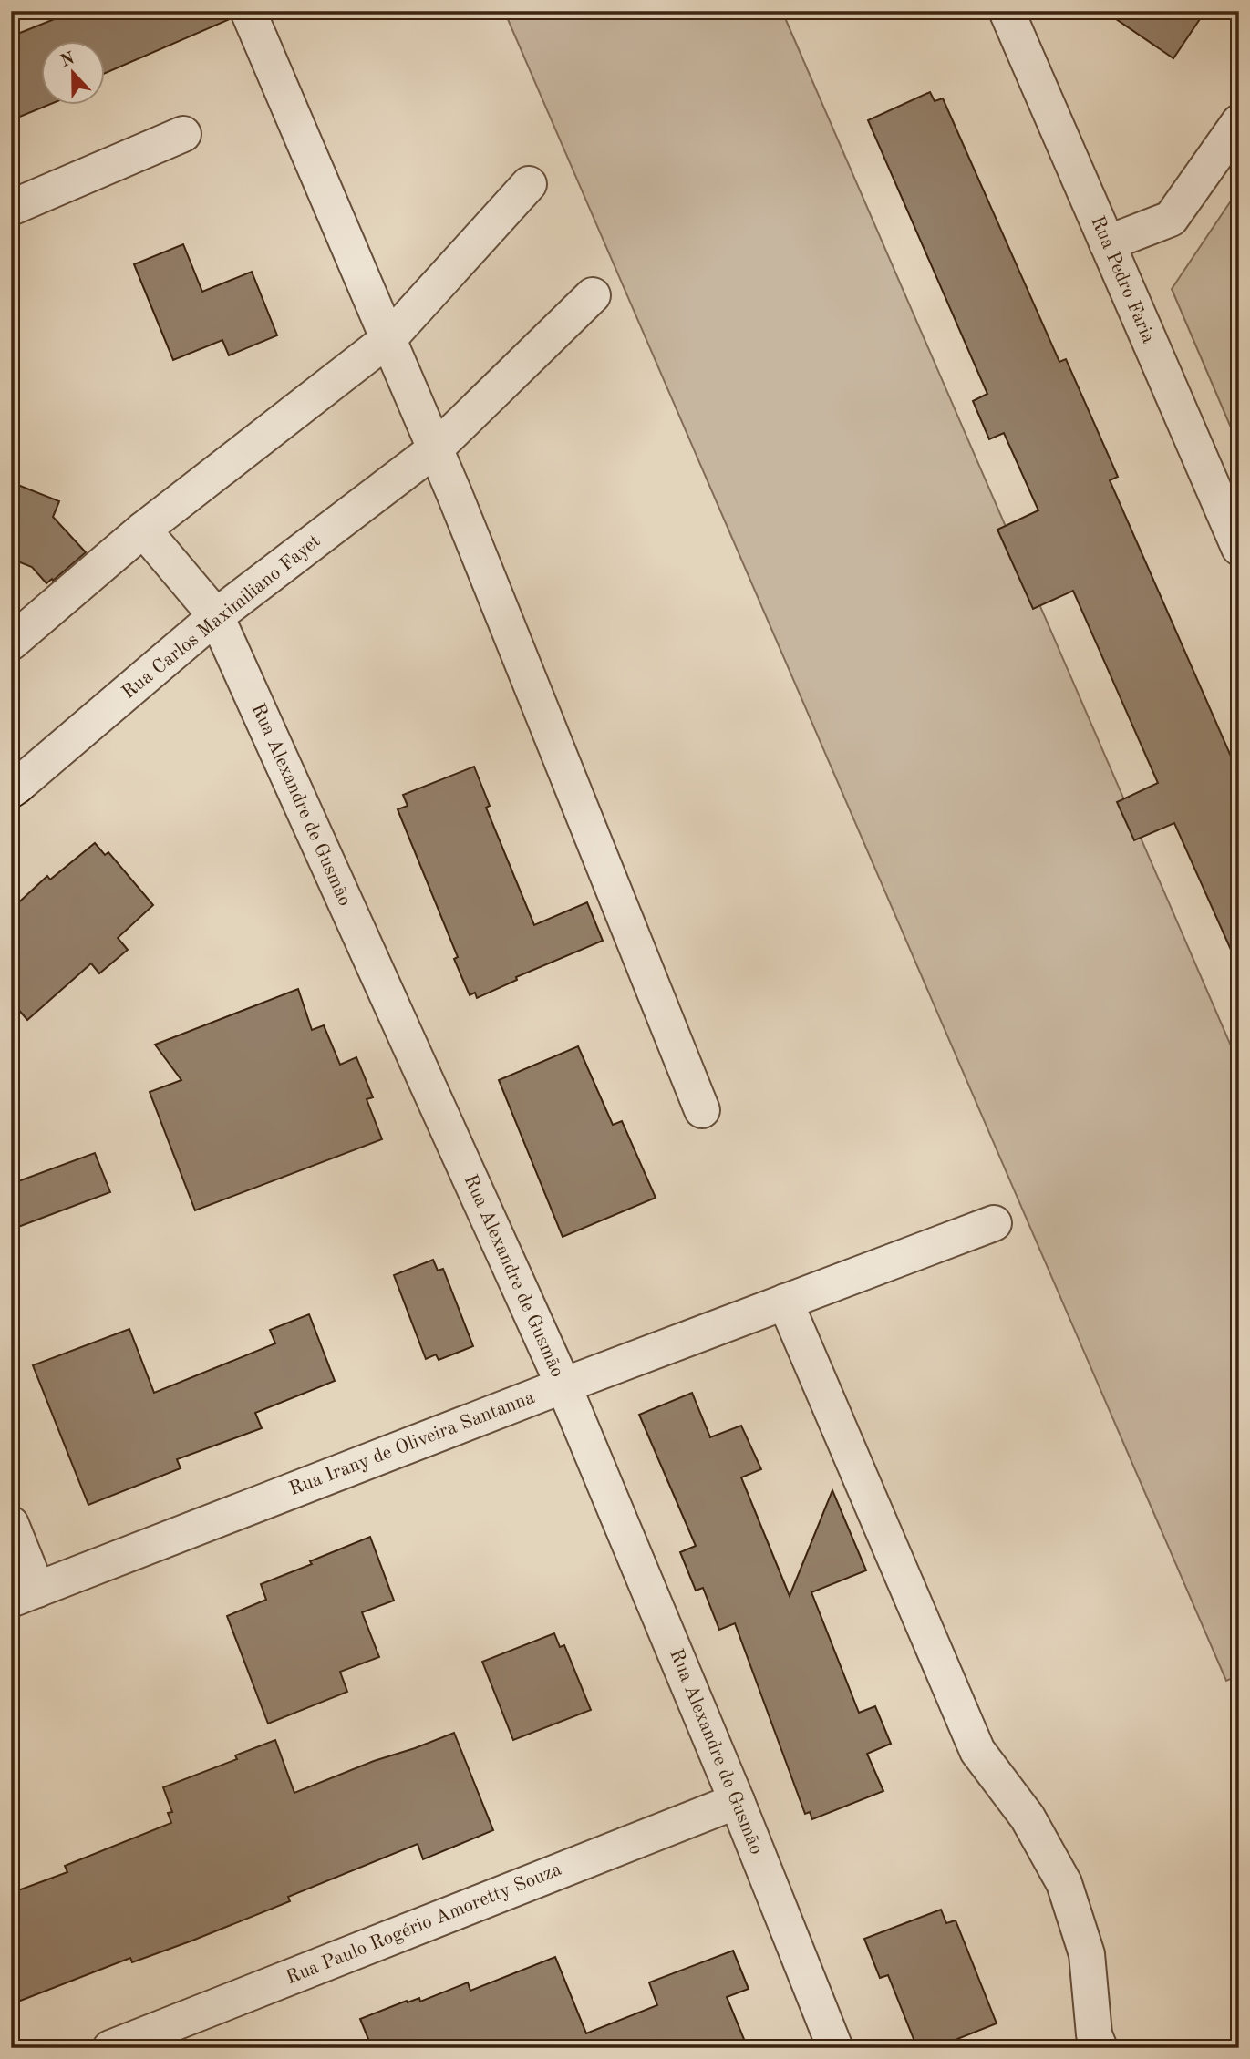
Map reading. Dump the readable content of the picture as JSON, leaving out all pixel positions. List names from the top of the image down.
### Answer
{
  "streets": {
    "street": [
      "Rua Pedro Faria",
      "Rua Carlos Maximiliano Fayet",
      "Rua Alexandre de Gusmão",
      "Rua Irany de Oliveira Santanna",
      "Rua Paulo Rogério Amoretty Souza"
    ]
  },
  "crossings": [
    ["Rua Carlos Maximiliano Fayet", "Rua Alexandre de Gusmão"],
    ["Rua Alexandre de Gusmão", "Rua Irany de Oliveira Santanna"],
    ["Rua Alexandre de Gusmão", "Rua Paulo Rogério Amoretty Souza"]
  ],
  "north": "top"
}
